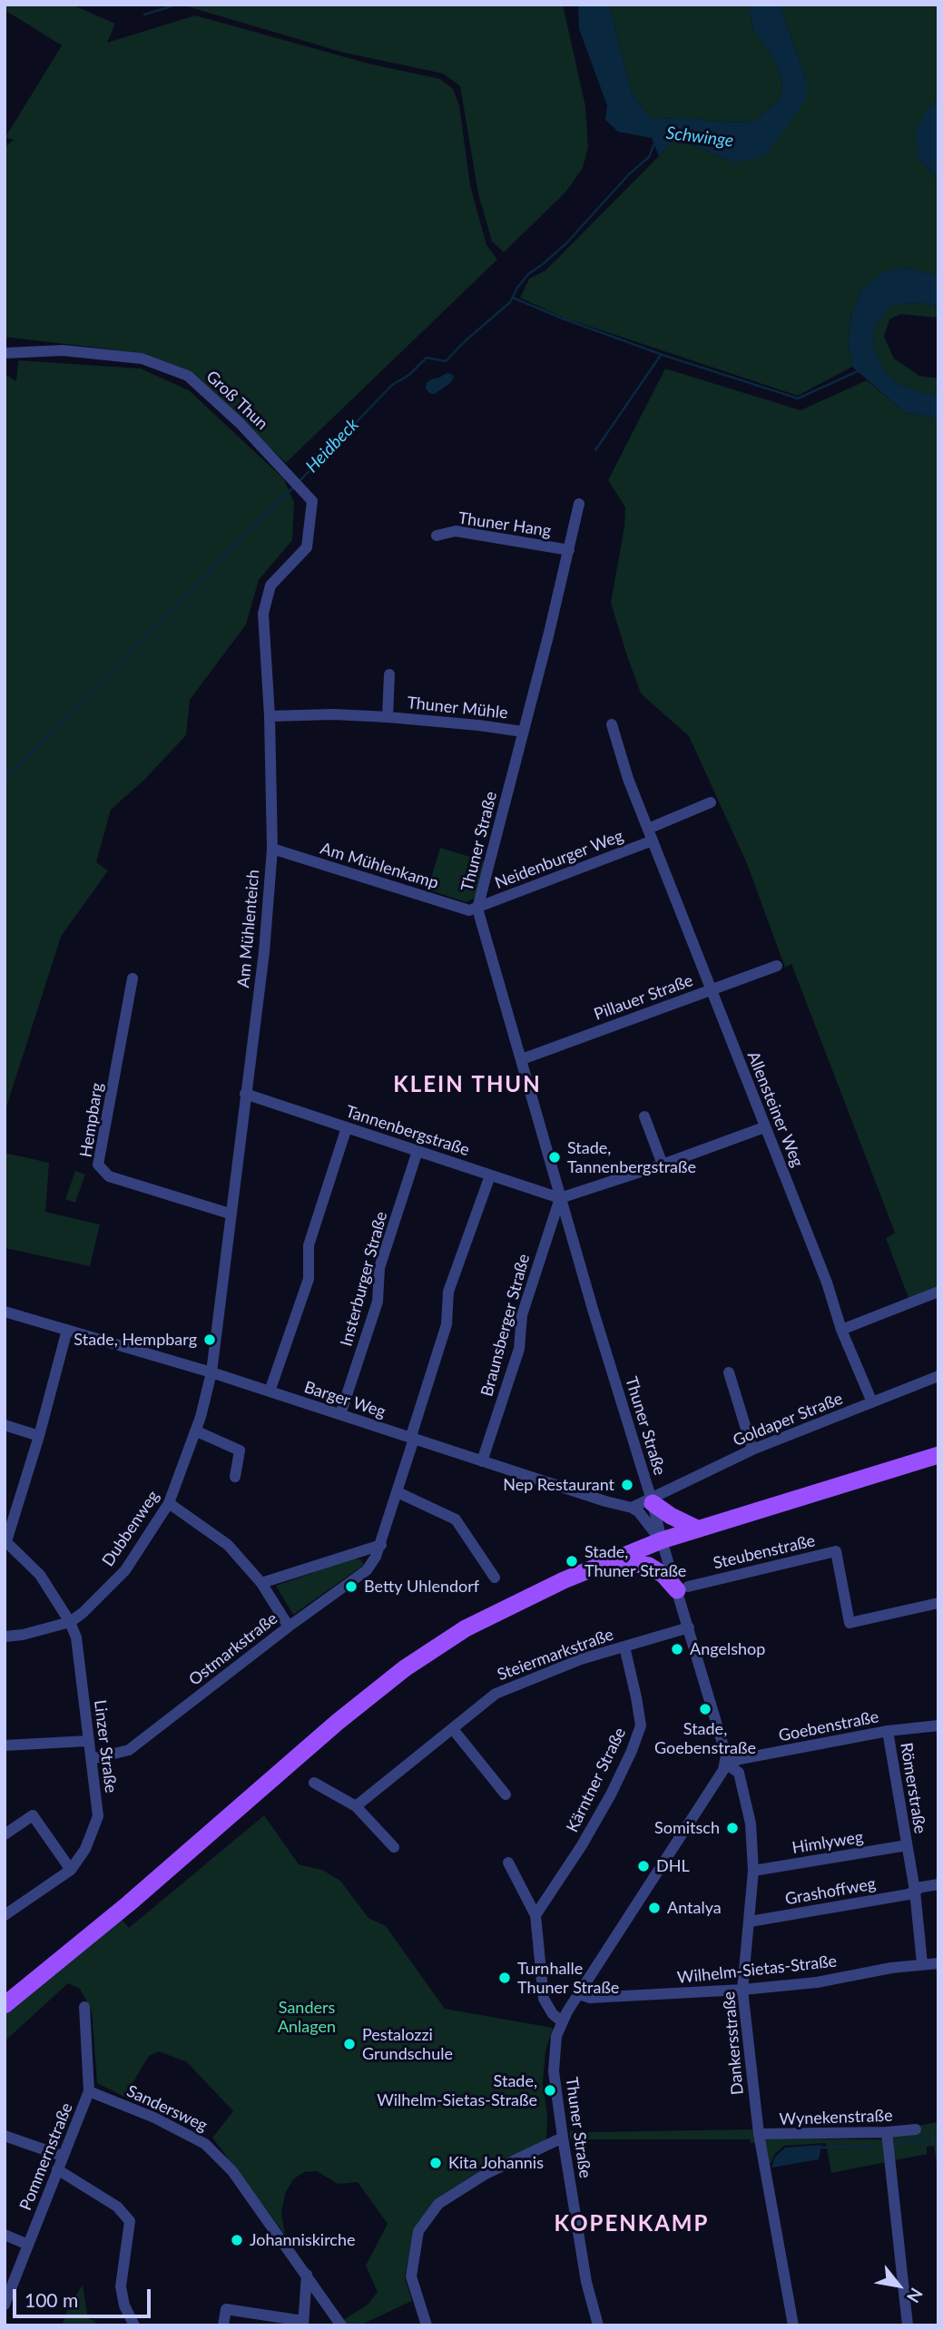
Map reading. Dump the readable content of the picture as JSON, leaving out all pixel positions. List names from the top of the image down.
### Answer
{
  "streets": {
    "street": [
      "Groß Thun",
      "Thuner Hang",
      "Thuner Mühle",
      "Thuner Straße",
      "Neidenburger Weg",
      "Am Mühlenkamp",
      "Am Mühlenteich",
      "Pillauer Straße",
      "Allensteiner Weg",
      "Hempbarg",
      "Tannenbergstraße",
      "Insterburger Straße",
      "Braunsberger Straße",
      "Barger Weg",
      "Goldaper Straße",
      "Dubbenweg",
      "Steubenstraße",
      "Ostmarkstraße",
      "Steiermarkstraße",
      "Goebenstraße",
      "Linzer Straße",
      "Kärntner Straße",
      "Römerstraße",
      "Himlyweg",
      "Grashoffweg",
      "Wilhelm-Sietas-Straße",
      "Dankersstraße",
      "Sandersweg",
      "Wynekenstraße",
      "Pommernstraße"
    ]
  },
  "crossings": [
    ["Groß Thun", "Am Mühlenteich"],
    ["Thuner Hang", "Thuner Straße"],
    ["Thuner Mühle", "Thuner Straße"],
    ["Thuner Mühle", "Am Mühlenteich"],
    ["Thuner Straße", "Neidenburger Weg"],
    ["Thuner Straße", "Am Mühlenkamp"],
    ["Thuner Straße", "Pillauer Straße"],
    ["Thuner Straße", "Tannenbergstraße"],
    ["Thuner Straße", "Braunsberger Straße"],
    ["Thuner Straße", "Goldaper Straße"],
    ["Thuner Straße", "Steubenstraße"],
    ["Thuner Straße", "Steiermarkstraße"],
    ["Thuner Straße", "Goebenstraße"],
    ["Thuner Straße", "Wilhelm-Sietas-Straße"],
    ["Thuner Straße", "Dankersstraße"],
    ["Neidenburger Weg", "Am Mühlenkamp"],
    ["Neidenburger Weg", "Allensteiner Weg"],
    ["Am Mühlenkamp", "Am Mühlenteich"],
    ["Am Mühlenteich", "Hempbarg"],
    ["Am Mühlenteich", "Tannenbergstraße"],
    ["Am Mühlenteich", "Barger Weg"],
    ["Am Mühlenteich", "Dubbenweg"],
    ["Pillauer Straße", "Allensteiner Weg"],
    ["Allensteiner Weg", "Goldaper Straße"],
    ["Tannenbergstraße", "Insterburger Straße"],
    ["Tannenbergstraße", "Braunsberger Straße"],
    ["Tannenbergstraße", "Ostmarkstraße"],
    ["Insterburger Straße", "Barger Weg"],
    ["Braunsberger Straße", "Barger Weg"],
    ["Barger Weg", "Goldaper Straße"],
    ["Barger Weg", "Dubbenweg"],
    ["Barger Weg", "Ostmarkstraße"],
    ["Dubbenweg", "Linzer Straße"],
    ["Ostmarkstraße", "Linzer Straße"],
    ["Steiermarkstraße", "Kärntner Straße"],
    ["Goebenstraße", "Römerstraße"],
    ["Goebenstraße", "Dankersstraße"],
    ["Römerstraße", "Himlyweg"],
    ["Römerstraße", "Grashoffweg"],
    ["Römerstraße", "Wilhelm-Sietas-Straße"],
    ["Himlyweg", "Dankersstraße"],
    ["Grashoffweg", "Dankersstraße"],
    ["Wilhelm-Sietas-Straße", "Dankersstraße"],
    ["Dankersstraße", "Wynekenstraße"],
    ["Sandersweg", "Pommernstraße"]
  ],
  "districts": ["KLEIN THUN", "KOPENKAMP"],
  "water": ["Schwinge", "Heidbeck"],
  "parks": ["Sanders Anlagen"],
  "places": [
    "Stade, Tannenbergstraße",
    "Stade, Hempbarg",
    "Nep Restaurant",
    "Stade, Thuner Straße",
    "Betty Uhlendorf",
    "Angelshop",
    "Stade, Goebenstraße",
    "Somitsch",
    "DHL",
    "Antalya",
    "Turnhalle Thuner Straße",
    "Pestalozzi Grundschule",
    "Stade, Wilhelm-Sietas-Straße",
    "Kita Johannis",
    "Johanniskirche"
  ],
  "scale_bar": "100 m",
  "north": "bottom right"
}
